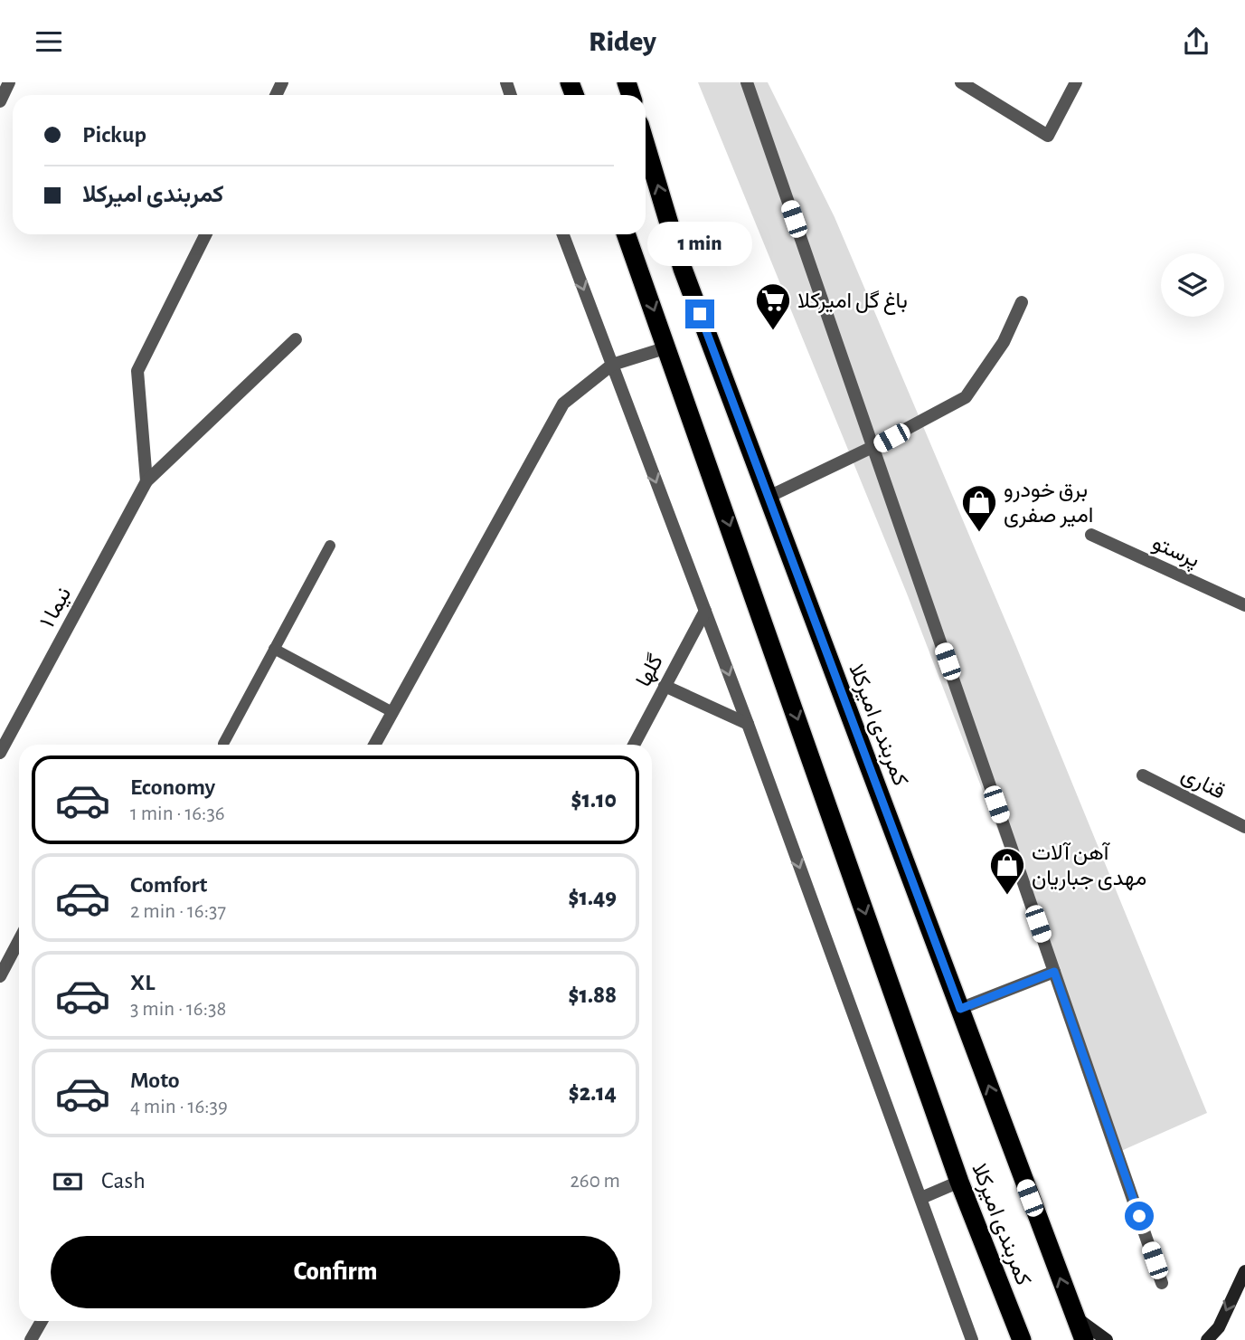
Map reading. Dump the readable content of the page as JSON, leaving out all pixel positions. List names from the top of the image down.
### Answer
{
  "streets": {
    "highway": ["کمربندی امیرکلا"],
    "street": [
      "پرستو",
      "نیما ۱",
      "گلها",
      "قناری"
    ]
  },
  "places": {
    "supermarket": ["باغ گل امیرکلا"],
    "shop": ["برق خودرو امیر صفری", "آهن آلات مهدی جباریان"]
  },
  "page": {
    "header": "Ridey",
    "banner": ["Pickup", "کمربندی امیرکلا"],
    "bubble": "1 min",
    "list": [
      {
        "name": "Economy",
        "note": "1 min · 16:36",
        "value": "$1.10"
      },
      {
        "name": "Comfort",
        "note": "2 min · 16:37",
        "value": "$1.49"
      },
      {
        "name": "XL",
        "note": "3 min · 16:38",
        "value": "$1.88"
      },
      {
        "name": "Moto",
        "note": "4 min · 16:39",
        "value": "$2.14"
      }
    ],
    "pay": ["Cash", "260 m"],
    "buttons": "Confirm"
  }
}
